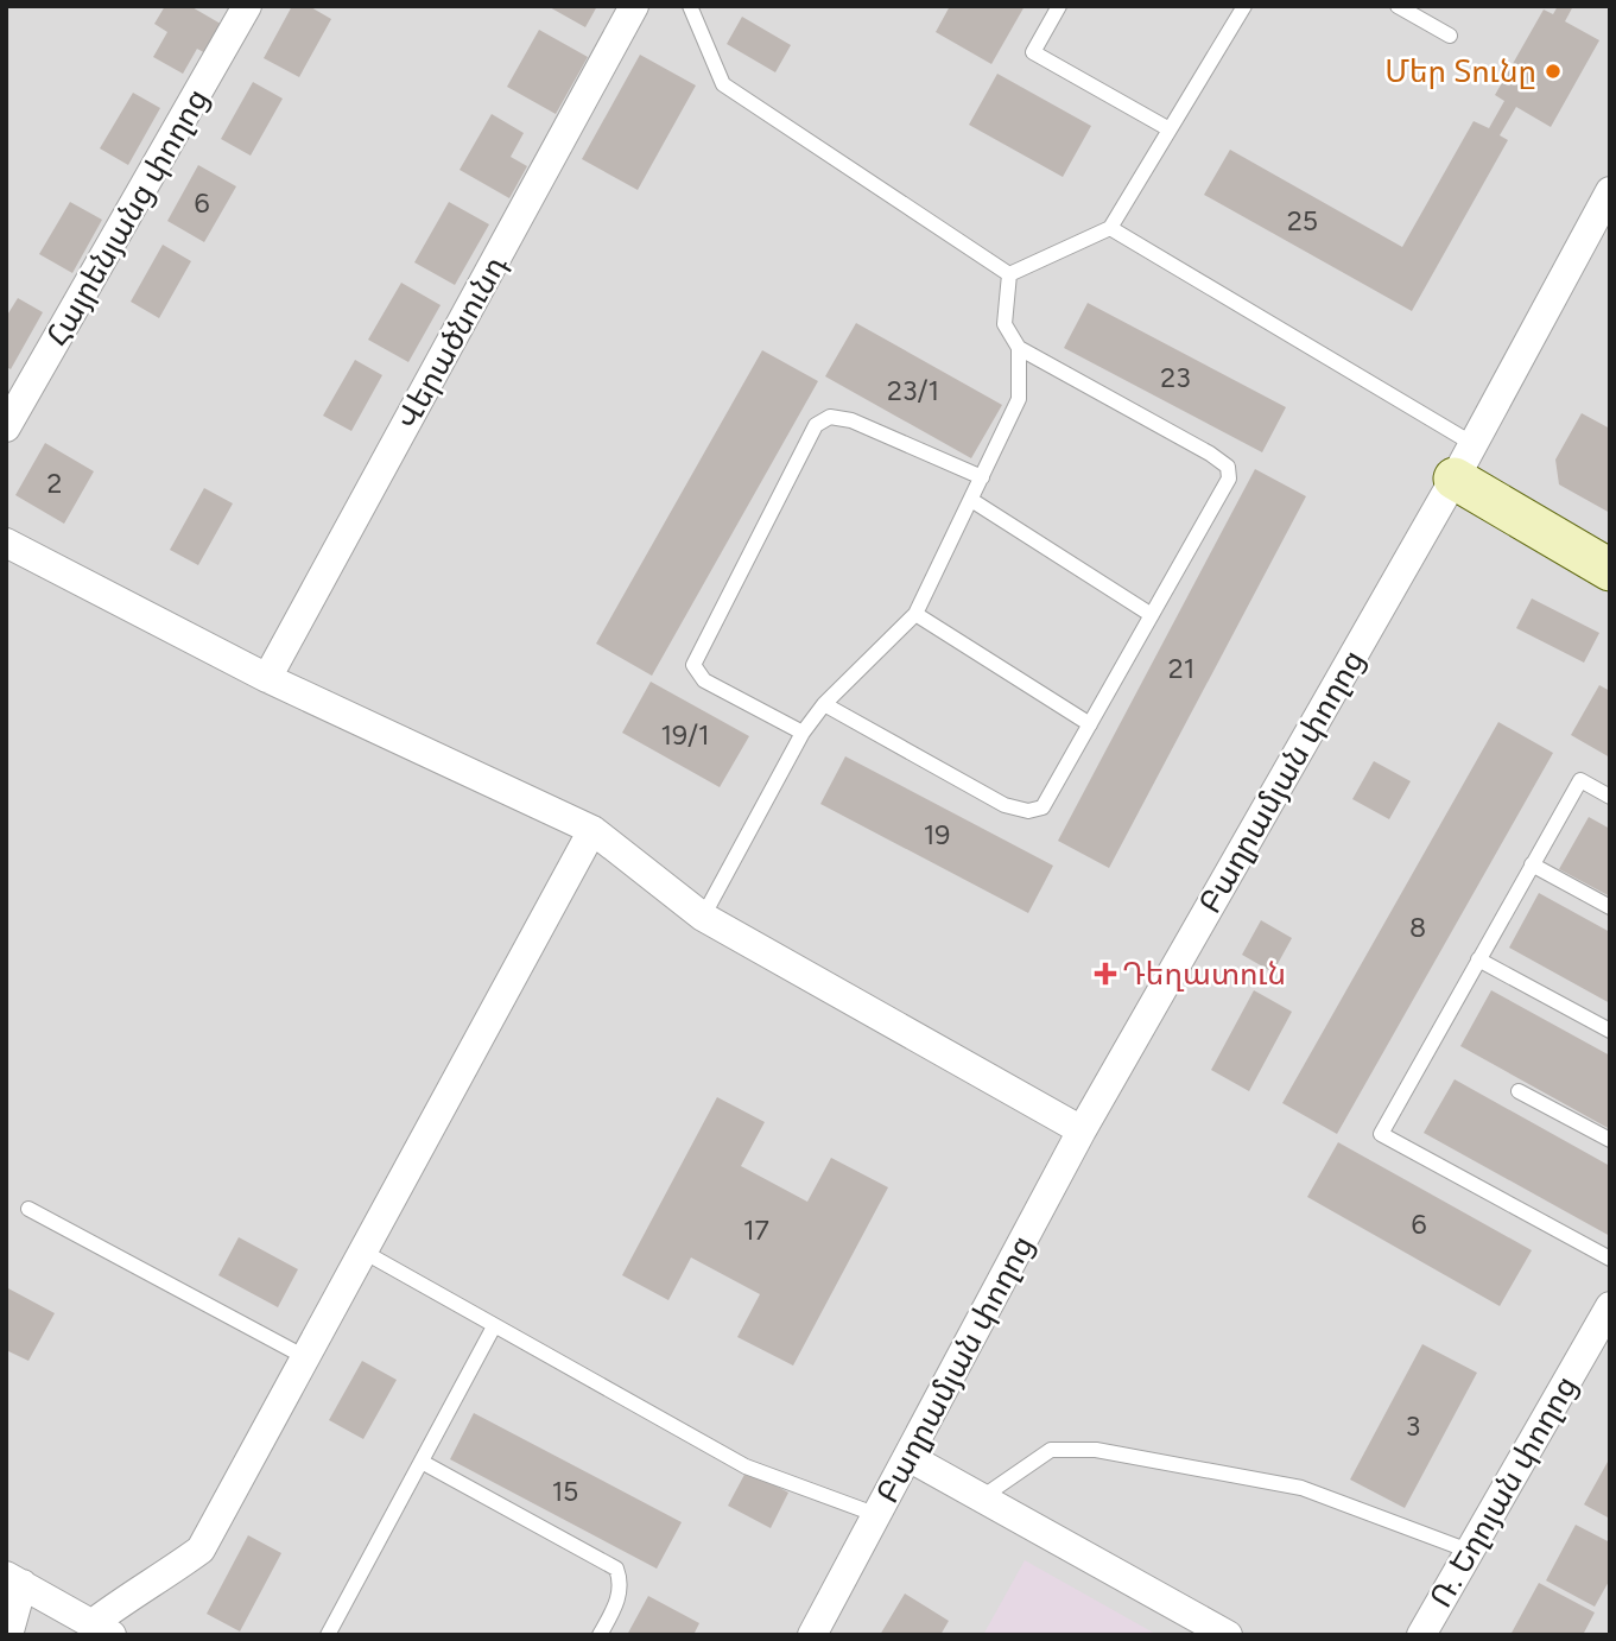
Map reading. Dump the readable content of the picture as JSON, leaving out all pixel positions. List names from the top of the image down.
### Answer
{
  "streets": {
    "street": [
      "Հայրենյանց փողոց",
      "Վերածնունդ",
      "Բաղրամյան փողոց",
      "Ռ. Եղոյան փողոց"
    ]
  },
  "places": {
    "other": ["Մեր Տունը"],
    "health": ["Դեղատուն"]
  },
  "house_numbers": [
    "6",
    "25",
    "23",
    "23/1",
    "2",
    "21",
    "19/1",
    "19",
    "8",
    "6",
    "17",
    "3",
    "15"
  ]
}
